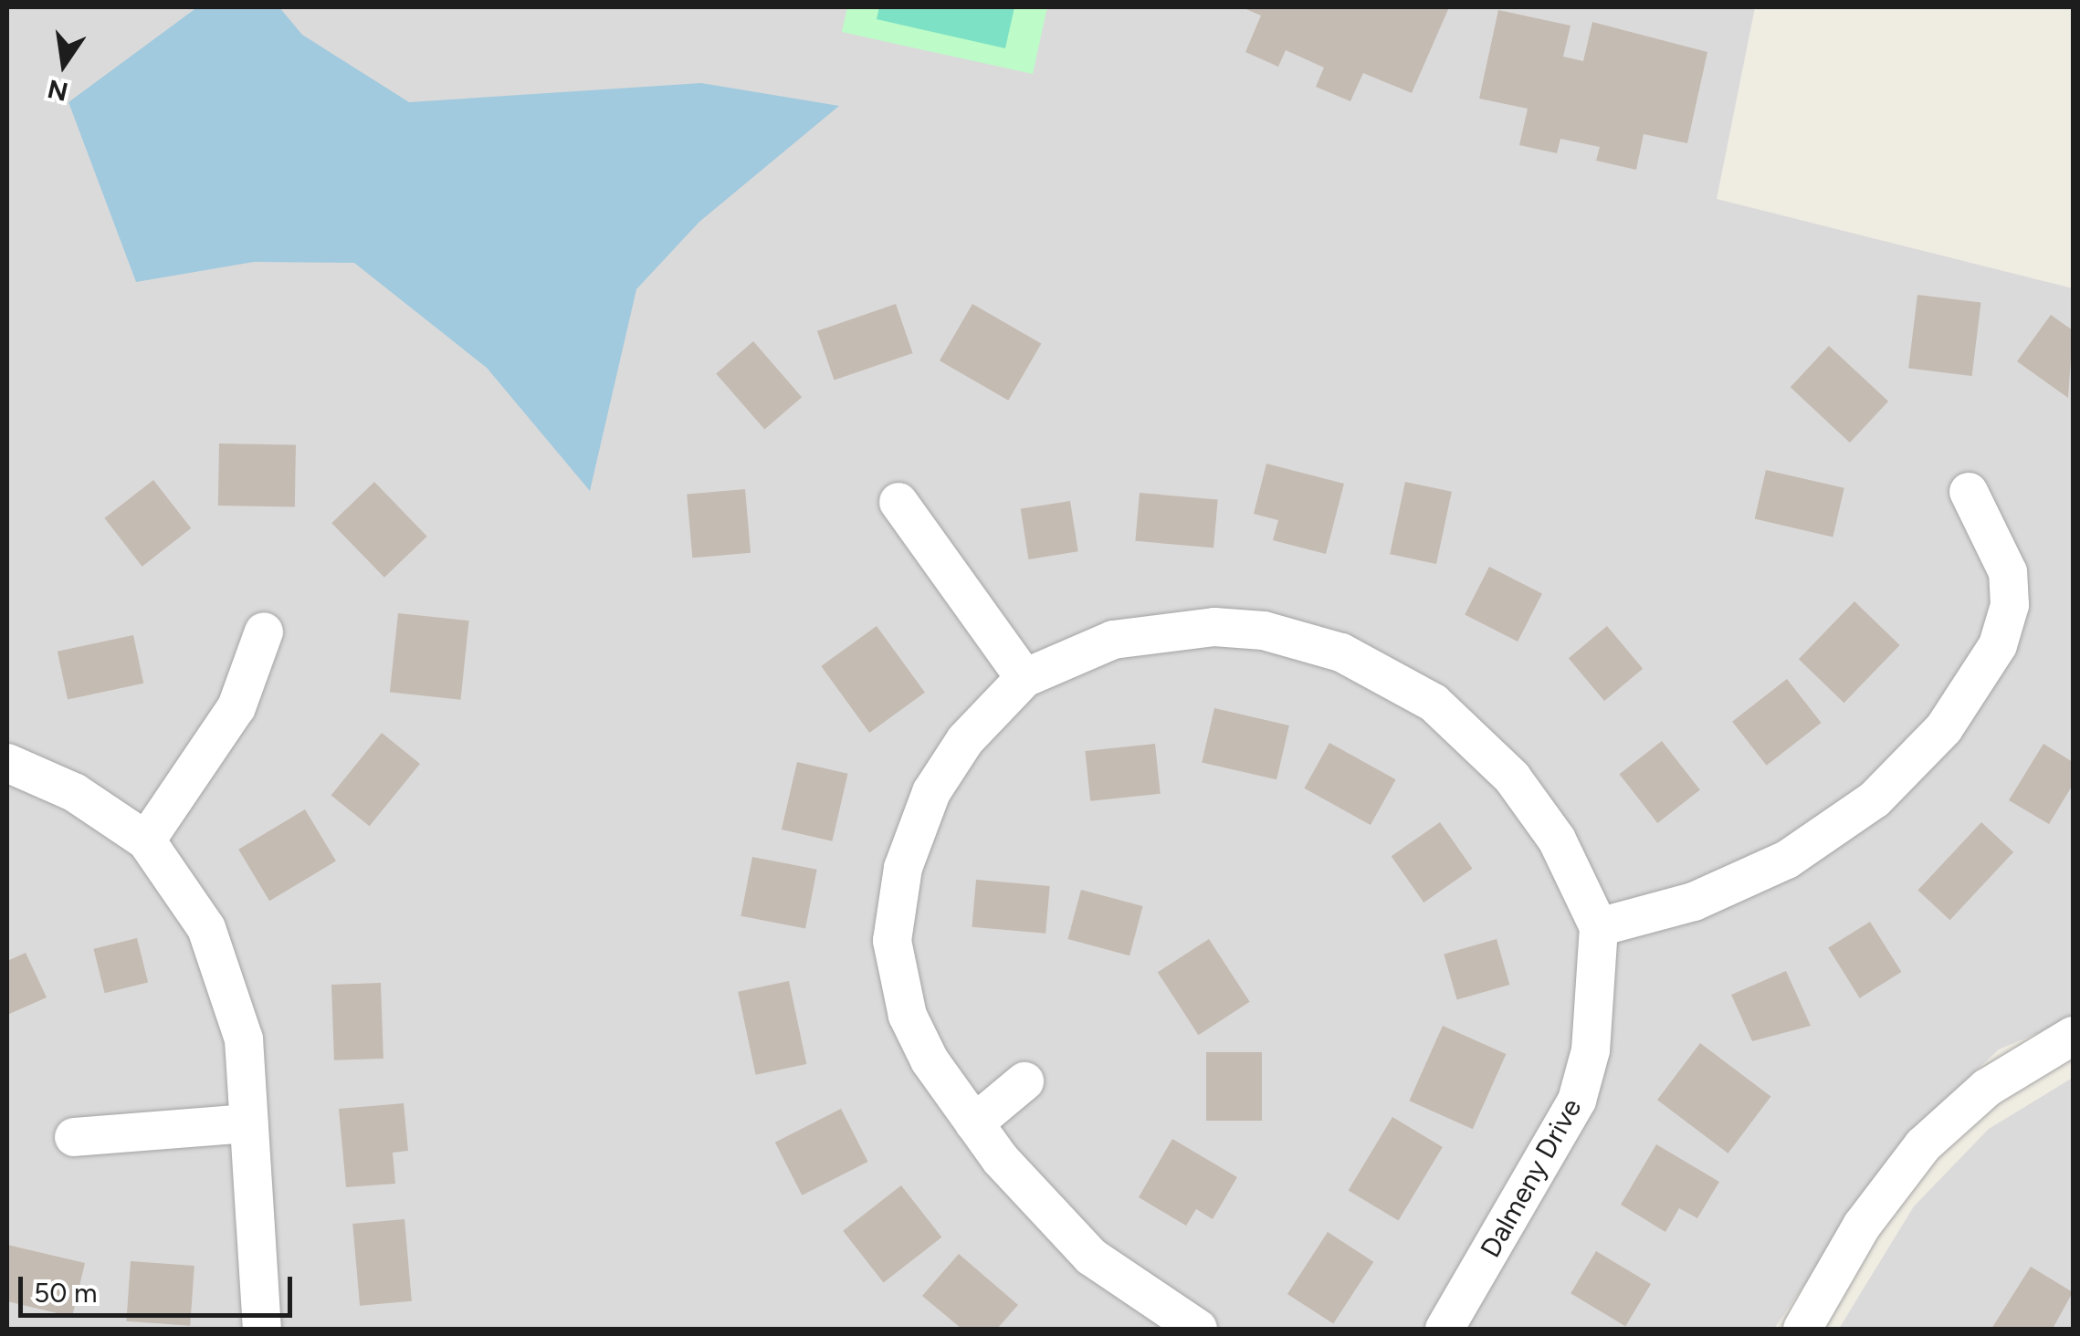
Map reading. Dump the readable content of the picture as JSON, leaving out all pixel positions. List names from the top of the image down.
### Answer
{
  "streets": {
    "street": ["Dalmeny Drive"]
  },
  "scale_bar": "50 m",
  "north": "bottom"
}
